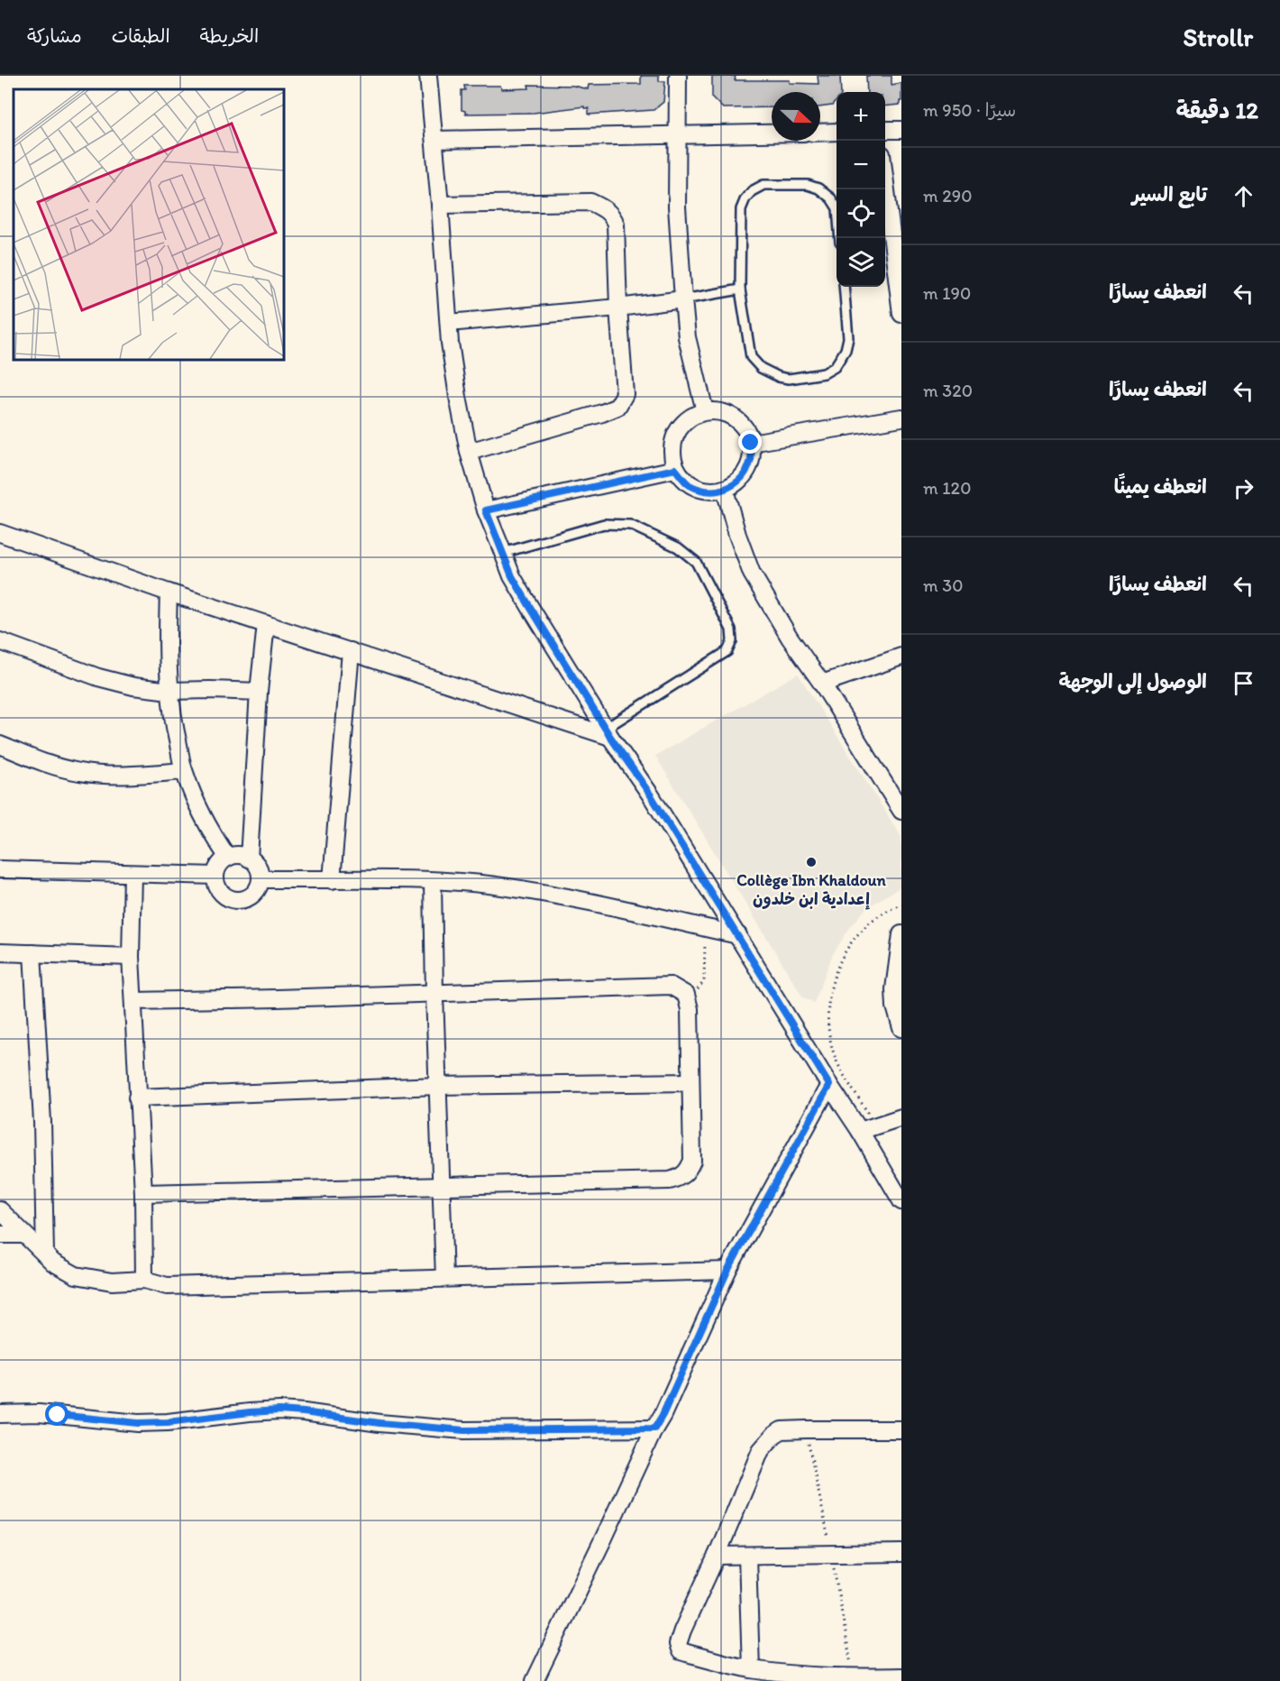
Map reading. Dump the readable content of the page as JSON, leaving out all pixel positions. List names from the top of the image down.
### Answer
{
  "places": ["Collège Ibn Khaldoun إعدادية ابن خلدون"],
  "north": "right",
  "page": {
    "header": "Strollr",
    "nav": ["الخريطة", "الطبقات", "مشاركة"],
    "heading": ["12 دقيقة", "سيرًا · 950 m"],
    "map_buttons": ["+", "−"],
    "list": [
      ["تابع السير", "290 m"],
      ["انعطف يسارًا", "190 m"],
      ["انعطف يسارًا", "320 m"],
      ["انعطف يمينًا", "120 m"],
      ["انعطف يسارًا", "30 m"],
      "الوصول إلى الوجهة"
    ]
  }
}
